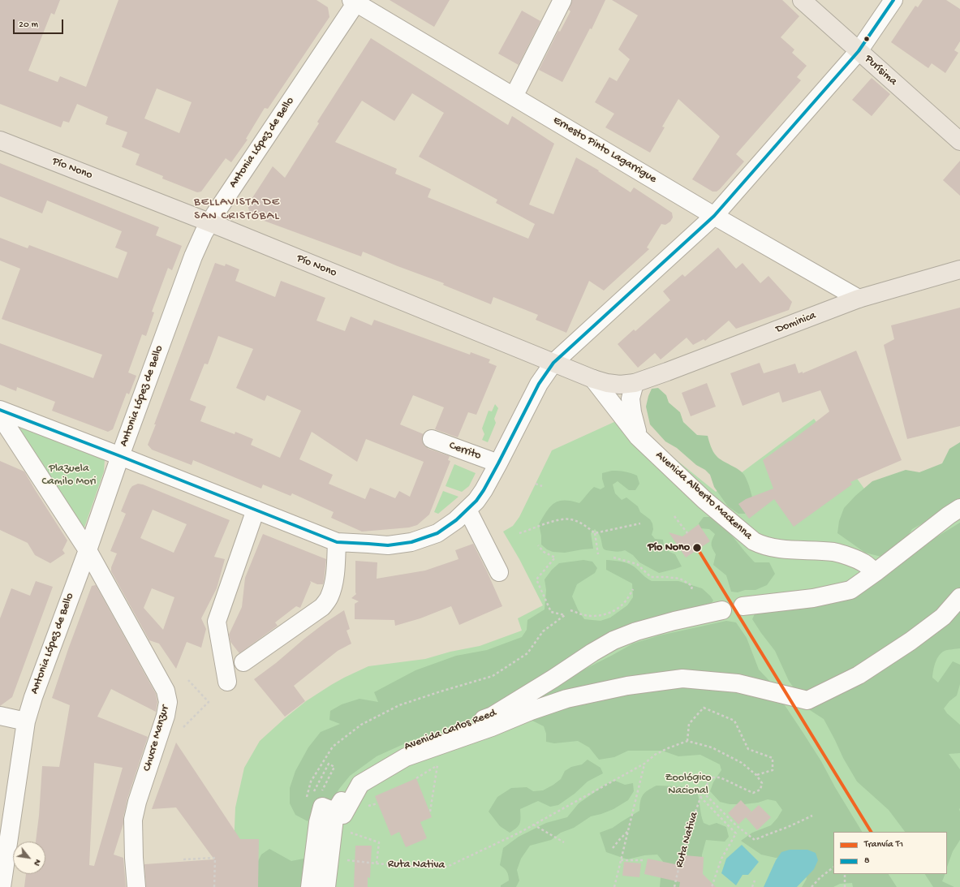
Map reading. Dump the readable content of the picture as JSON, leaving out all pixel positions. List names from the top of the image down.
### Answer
{
  "streets": {
    "main road": ["Purísima", "Pío Nono", "Dominica"],
    "street": [
      "Antonia López de Bello",
      "Ernesto Pinto Lagarrigue",
      "Cerrito",
      "Avenida Alberto Mackenna",
      "Avenida Carlos Reed",
      "Chucre Manzur"
    ],
    "path": ["Ruta Nativa"]
  },
  "crossings": [
    ["Antonia López de Bello", "Ernesto Pinto Lagarrigue"],
    ["Antonia López de Bello", "Pío Nono"],
    ["Antonia López de Bello", "Chucre Manzur"],
    ["Ernesto Pinto Lagarrigue", "Dominica"],
    ["Pío Nono", "Dominica"],
    ["Pío Nono", "Avenida Alberto Mackenna"]
  ],
  "districts": ["BELLAVISTA DE SAN CRISTÓBAL"],
  "parks": ["Plazuela Camilo Mori", "Zoológico Nacional"],
  "places": ["Pío Nono"],
  "lines": ["transit line 8", "tram line T1"],
  "legend": ["Tranvía T1", "8"],
  "scale_bar": "20 m",
  "north": "bottom right"
}
